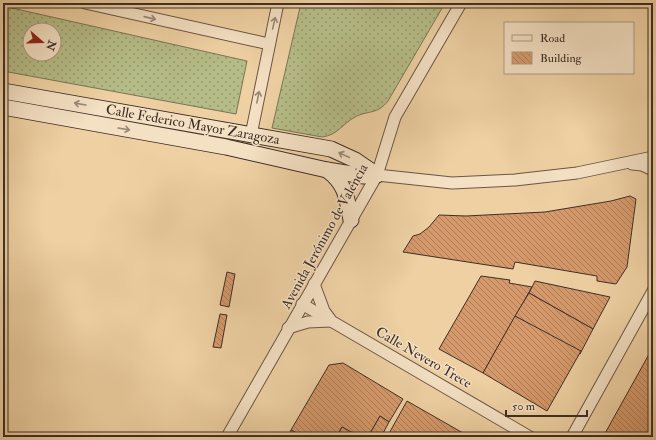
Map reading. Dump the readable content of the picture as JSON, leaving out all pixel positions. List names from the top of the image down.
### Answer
{
  "streets": {
    "main road": ["Calle Federico Mayor Zaragoza"],
    "street": ["Avenida Jerónimo de Valencia", "Calle Nevero Trece"]
  },
  "crossings": [
    ["Calle Federico Mayor Zaragoza", "Avenida Jerónimo de Valencia"],
    ["Avenida Jerónimo de Valencia", "Calle Nevero Trece"]
  ],
  "legend": ["Road", "Building"],
  "scale_bar": "50 m",
  "north": "right"
}
